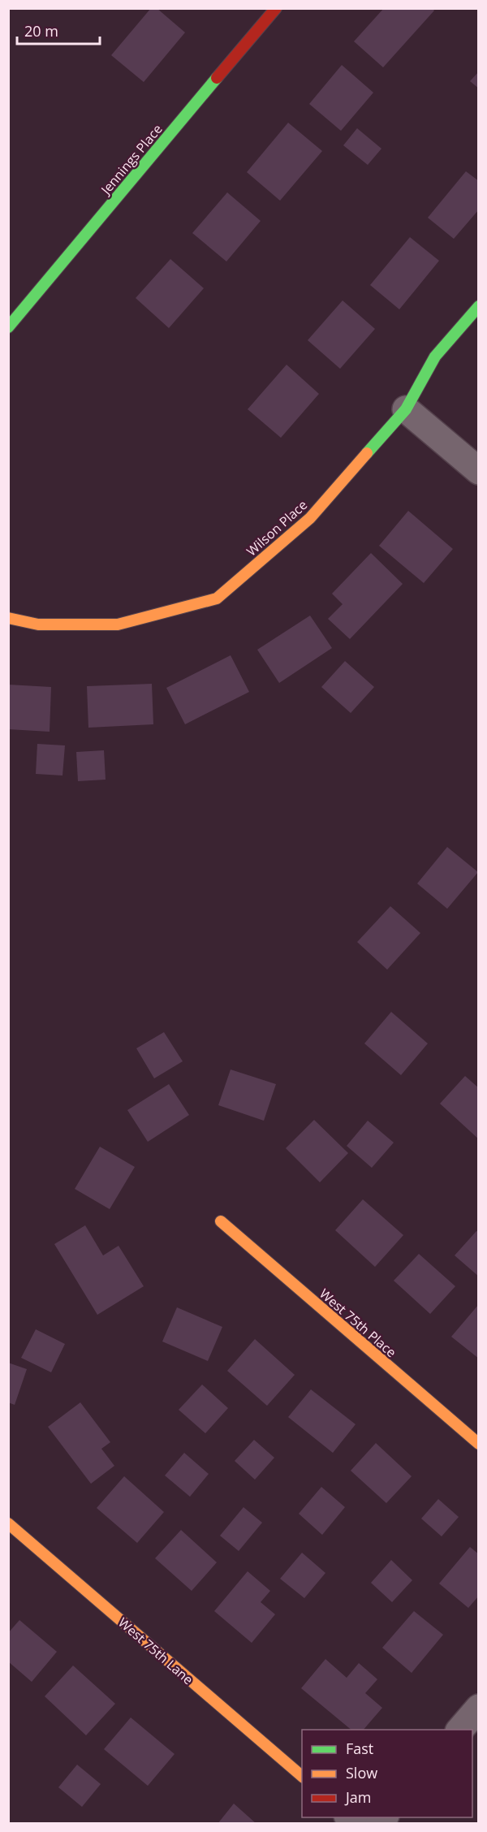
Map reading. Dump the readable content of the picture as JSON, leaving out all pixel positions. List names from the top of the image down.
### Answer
{
  "streets": {
    "street": [
      "Jennings Place",
      "Wilson Place",
      "West 75th Place",
      "West 75th Lane"
    ]
  },
  "legend": ["Fast", "Slow", "Jam"],
  "scale_bar": "20 m"
}
